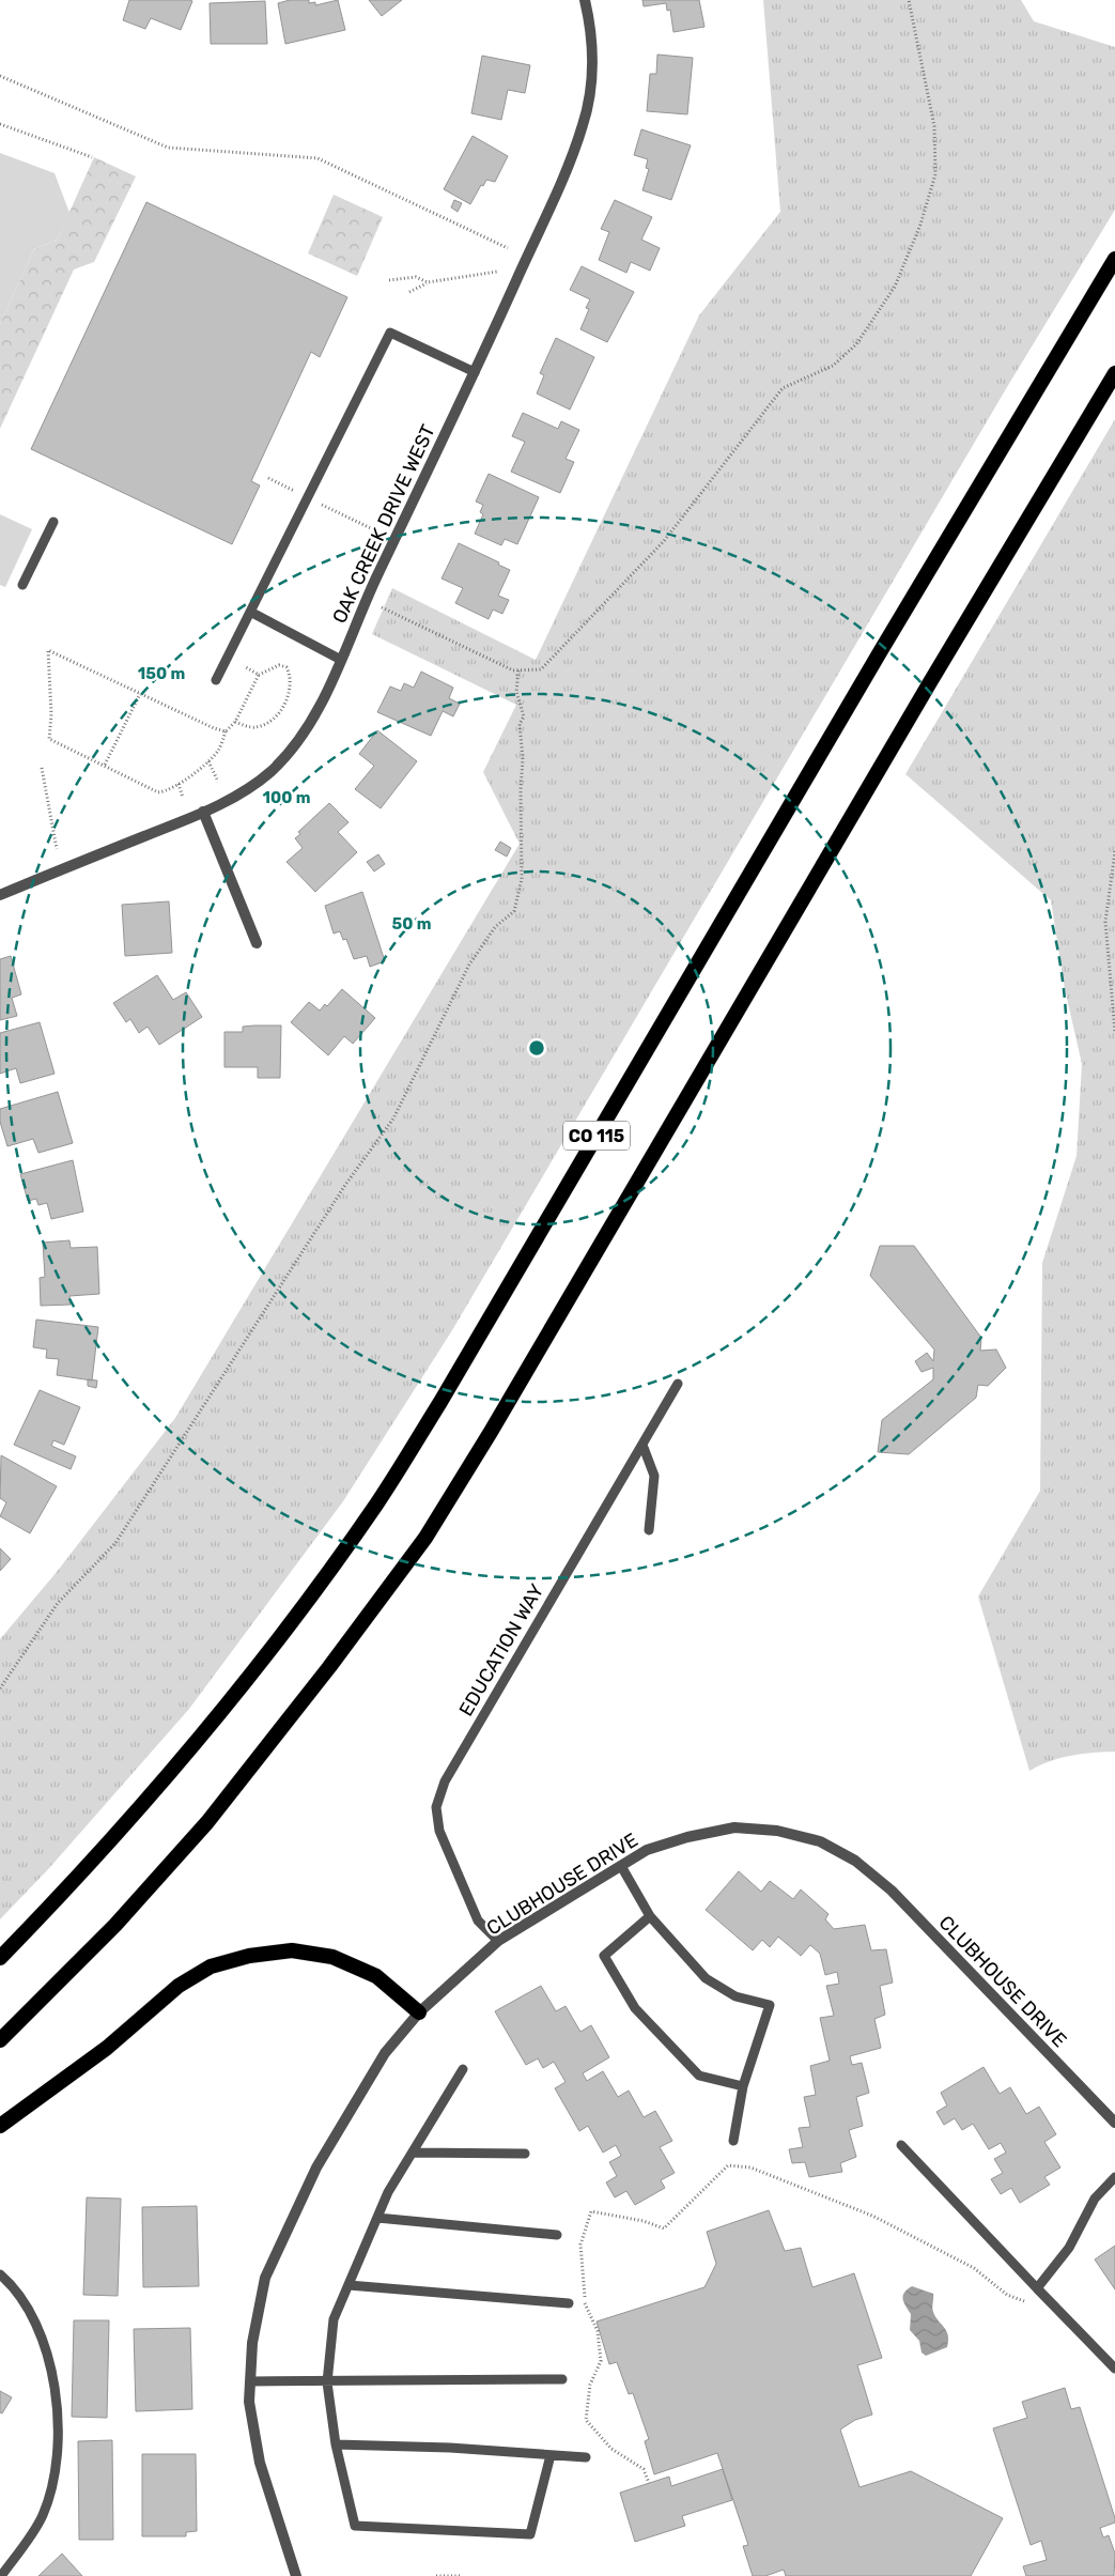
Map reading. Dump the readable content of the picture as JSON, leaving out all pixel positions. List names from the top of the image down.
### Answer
{
  "streets": {
    "highway": ["CO 115"],
    "street": ["OAK CREEK DRIVE WEST", "CLUBHOUSE DRIVE"],
    "lane": ["EDUCATION WAY"]
  },
  "crossings": [
    ["EDUCATION WAY", "CLUBHOUSE DRIVE"]
  ],
  "rings": ["150 m", "100 m", "50 m"]
}
